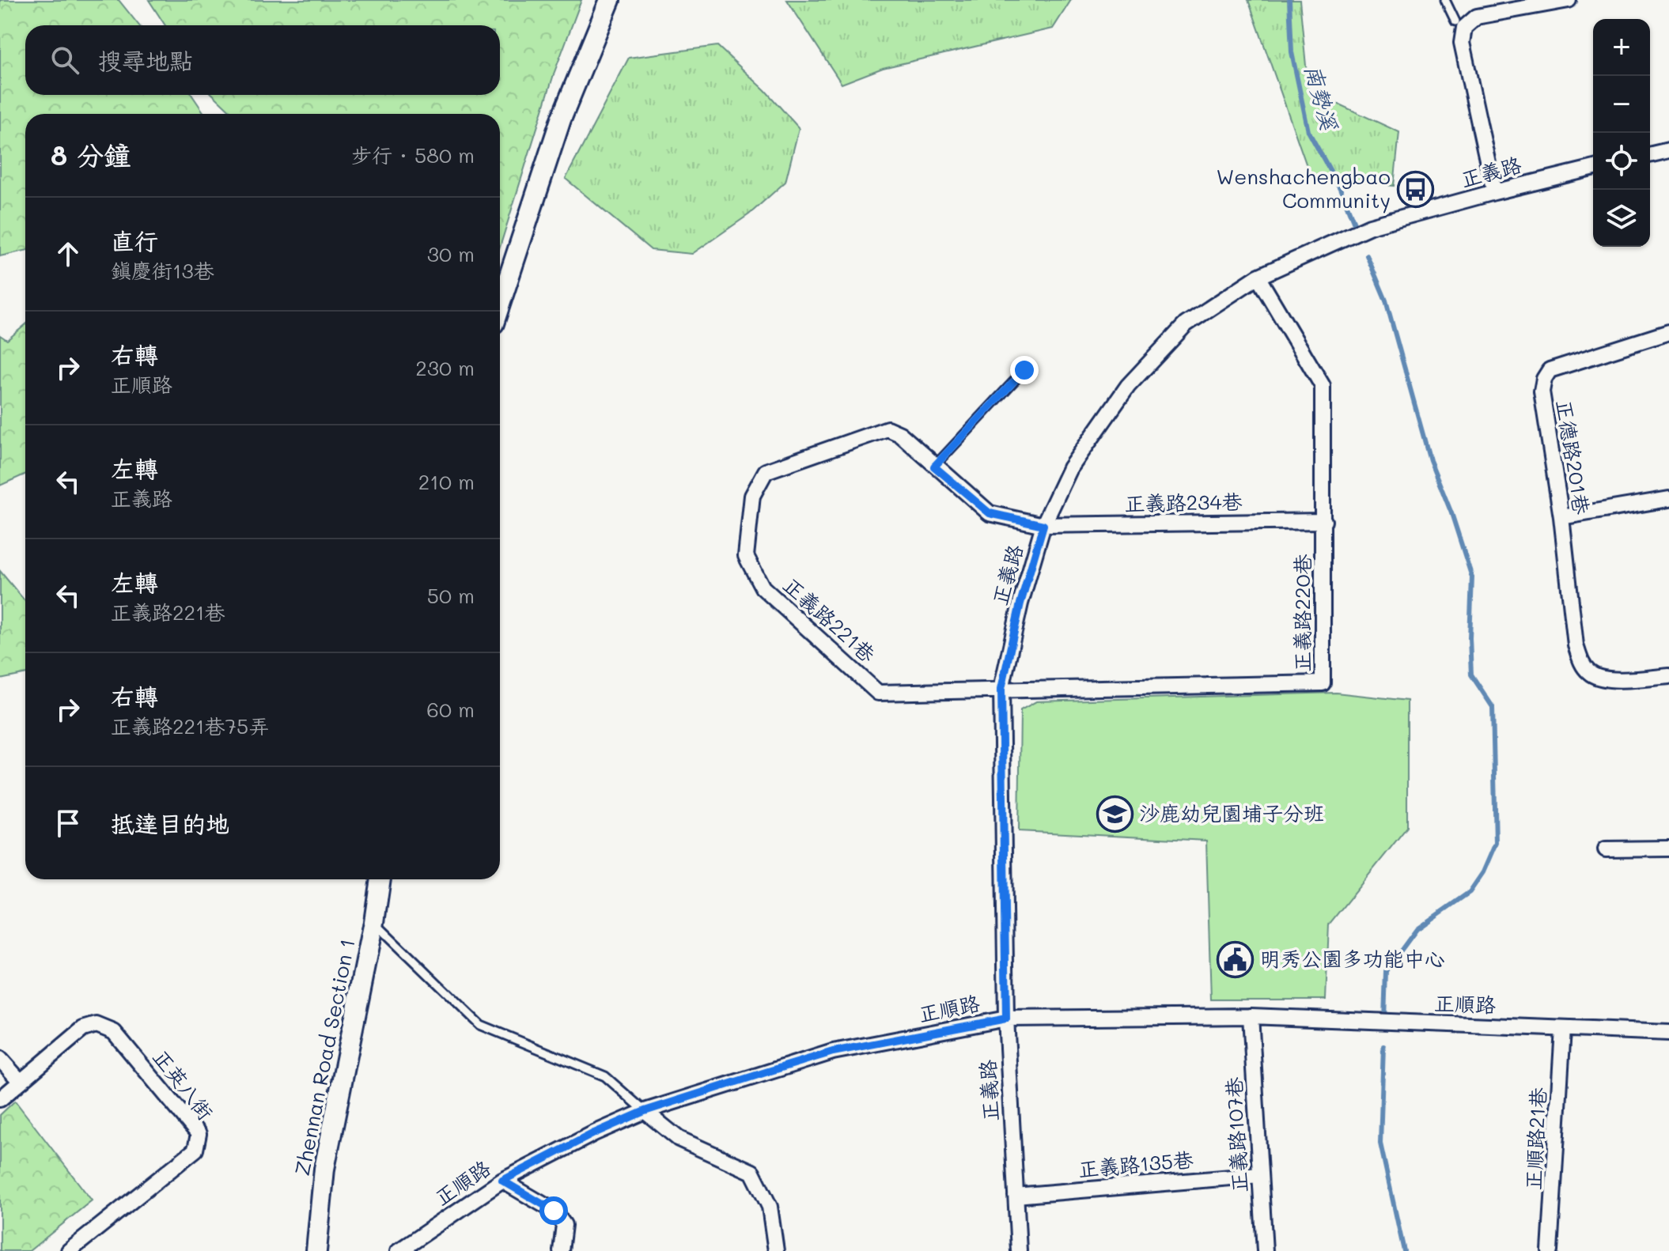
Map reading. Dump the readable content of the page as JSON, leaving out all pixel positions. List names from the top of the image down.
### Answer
{
  "streets": {
    "street": [
      "正義路",
      "正德路201巷",
      "正義路234巷",
      "正義路220巷",
      "正義路221巷",
      "正順路",
      "Zhennan Road Section 1",
      "正英八街",
      "正義路107巷",
      "正順路21巷",
      "正義路135巷"
    ]
  },
  "crossings": [
    ["正義路", "正義路234巷"],
    ["正義路", "正義路220巷"],
    ["正義路", "正義路221巷"],
    ["正義路", "正順路"],
    ["正義路", "正義路135巷"],
    ["正義路234巷", "正義路220巷"],
    ["正義路234巷", "正義路221巷"],
    ["正義路220巷", "正義路221巷"],
    ["正順路", "正義路107巷"],
    ["正順路", "正順路21巷"],
    ["正義路107巷", "正義路135巷"]
  ],
  "water": ["南勢溪"],
  "places": {
    "bus stop": ["Wenshachengbao Community"],
    "school or university": ["沙鹿幼兒園埔子分班"],
    "public building": ["明秀公園多功能中心"]
  },
  "page": {
    "map_buttons": ["+", "−"],
    "search": "搜尋地點",
    "heading": ["8 分鐘", "步行 · 580 m"],
    "list": [
      ["直行", "鎮慶街13巷", "30 m"],
      ["右轉", "正順路", "230 m"],
      ["左轉", "正義路", "210 m"],
      ["左轉", "正義路221巷", "50 m"],
      ["右轉", "正義路221巷75弄", "60 m"],
      "抵達目的地"
    ]
  }
}
